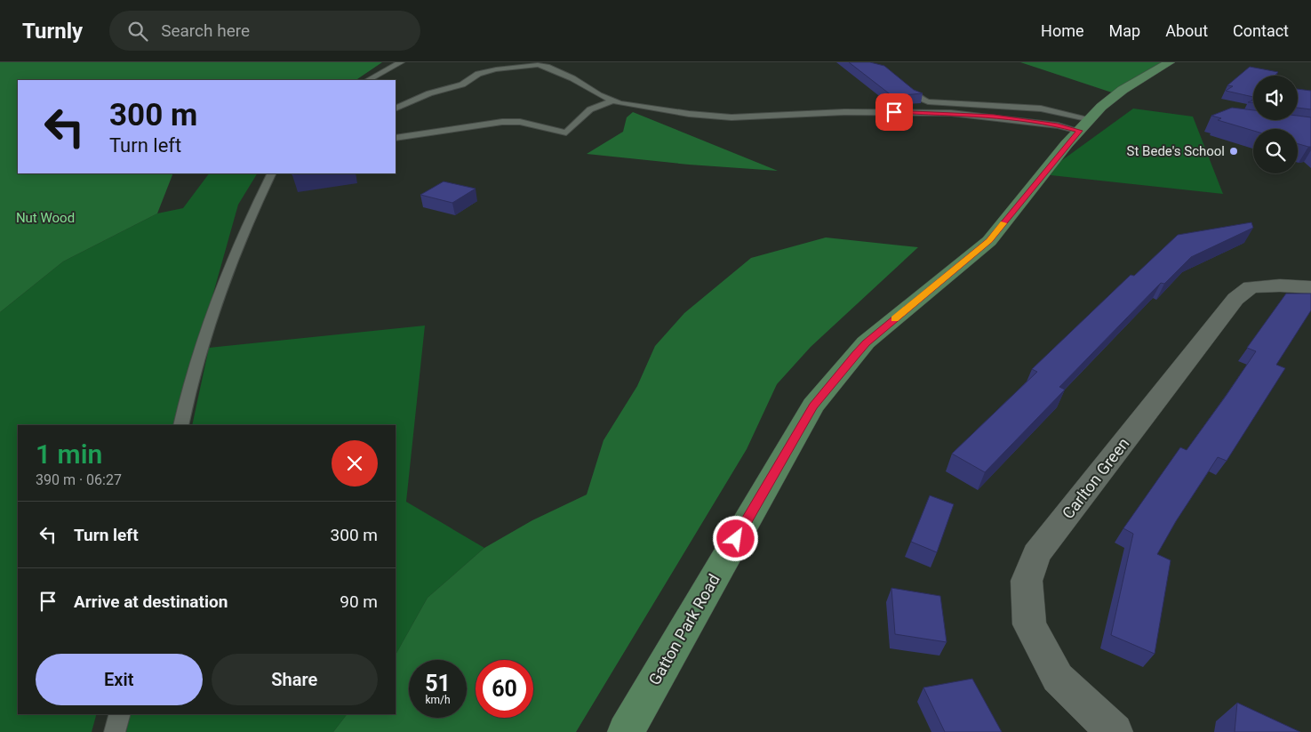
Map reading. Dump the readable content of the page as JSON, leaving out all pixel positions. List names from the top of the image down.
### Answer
{
  "streets": {
    "main road": ["Gatton Park Road"],
    "street": ["Carlton Green"]
  },
  "parks": ["Nut Wood"],
  "places": ["St Bede's School"],
  "page": {
    "header": "Turnly",
    "search": "Search here",
    "nav": [
      "Home",
      "Map",
      "About",
      "Contact"
    ],
    "turn": ["300 m", "Turn left"],
    "heading": ["1 min", "390 m · 06:27"],
    "list": [
      {
        "name": "Turn left",
        "value": "300 m"
      },
      {
        "name": "Arrive at destination",
        "value": "90 m"
      }
    ],
    "buttons": ["Exit", "Share"],
    "speed": "51 km/h",
    "limit": "60"
  }
}
